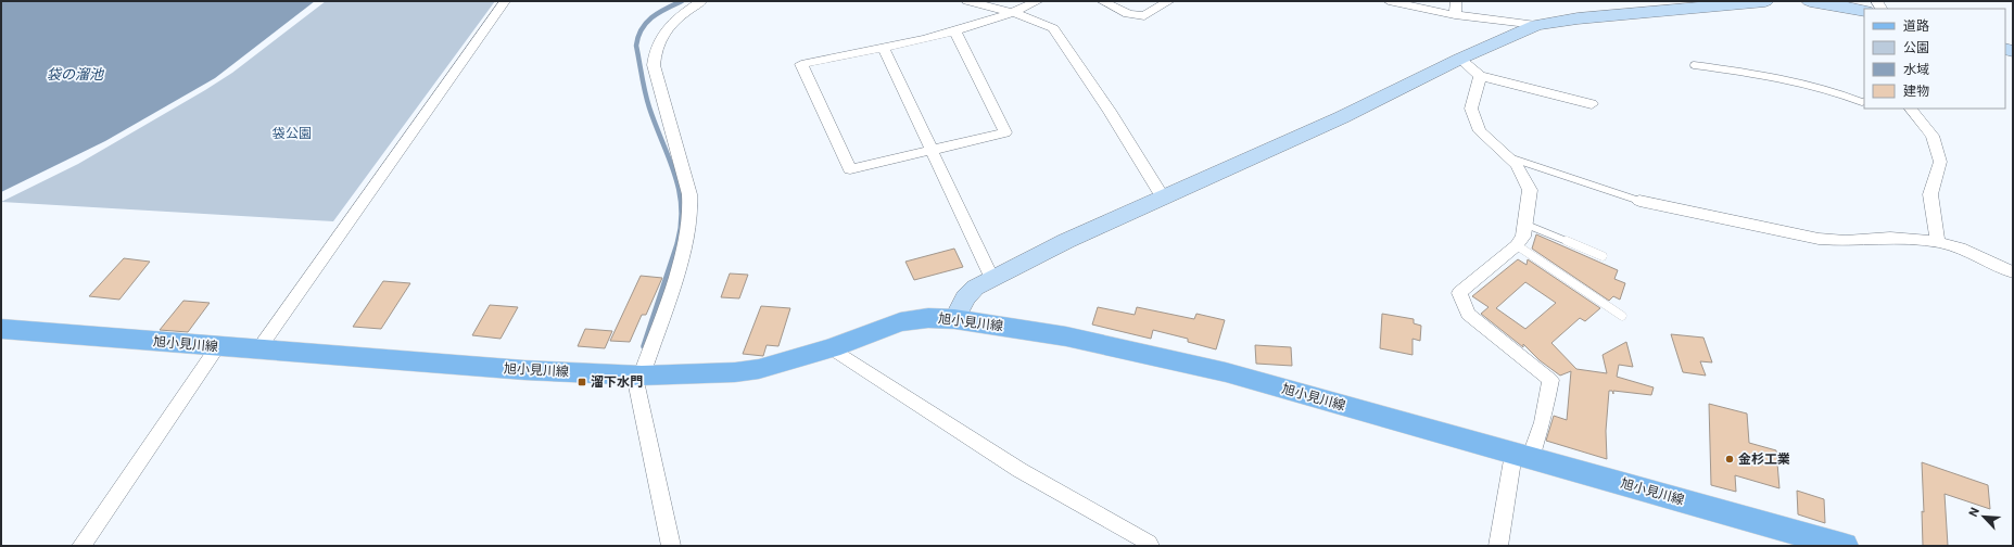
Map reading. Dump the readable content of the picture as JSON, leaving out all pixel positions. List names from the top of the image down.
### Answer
{
  "streets": {
    "main road": ["旭小見川線"]
  },
  "water": ["袋の溜池"],
  "parks": ["袋公園"],
  "places": {
    "transit": ["溜下水門"],
    "other": ["金杉工業"]
  },
  "legend": [
    "道路",
    "公園",
    "水域",
    "建物"
  ],
  "north": "top left"
}
